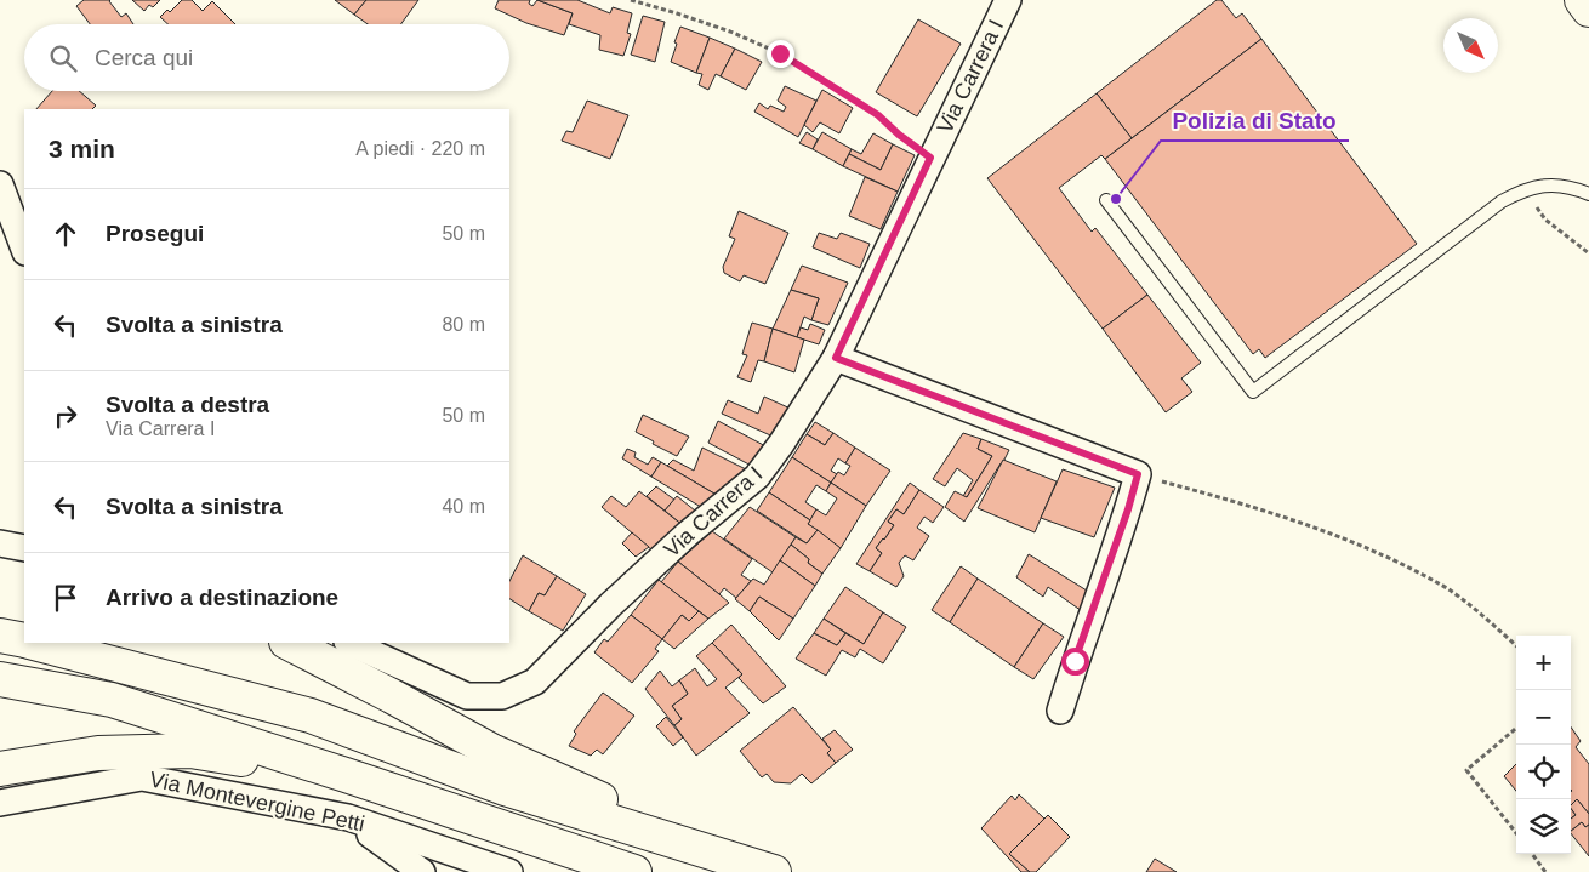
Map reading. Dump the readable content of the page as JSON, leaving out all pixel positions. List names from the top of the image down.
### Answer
{
  "streets": {
    "street": ["Via Carrera I", "Via Montevergine Petti"]
  },
  "places": ["Polizia di Stato"],
  "north": "bottom right",
  "page": {
    "search": "Cerca qui",
    "heading": ["3 min", "A piedi · 220 m"],
    "list": [
      ["Prosegui", "50 m"],
      ["Svolta a sinistra", "80 m"],
      ["Svolta a destra", "Via Carrera I", "50 m"],
      ["Svolta a sinistra", "40 m"],
      "Arrivo a destinazione"
    ],
    "map_buttons": ["+", "−"]
  }
}
